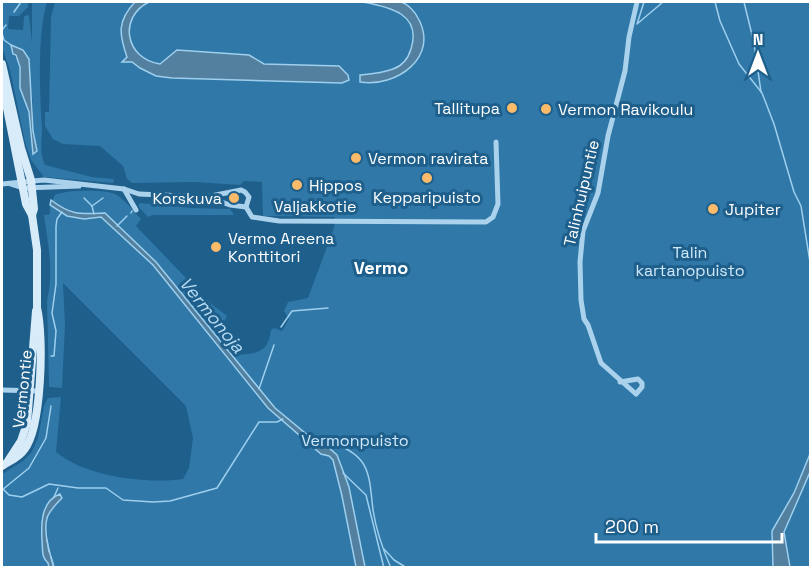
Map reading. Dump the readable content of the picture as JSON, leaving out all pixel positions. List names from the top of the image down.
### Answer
{
  "streets": {
    "main road": ["Vermontie"],
    "street": ["Talinhuipuntie", "Valjakkotie"]
  },
  "crossings": [
    ["Valjakkotie", "Vermontie"]
  ],
  "districts": ["Vermo"],
  "water": ["Vermonoja"],
  "parks": ["Talin kartanopuisto", "Vermonpuisto"],
  "places": [
    "Tallitupa",
    "Vermon Ravikoulu",
    "Vermon ravirata",
    "Kepparipuisto",
    "Hippos",
    "Korskuva",
    "Jupiter",
    "Vermo Areena Konttitori"
  ],
  "scale_bar": "200 m",
  "north": "top"
}
